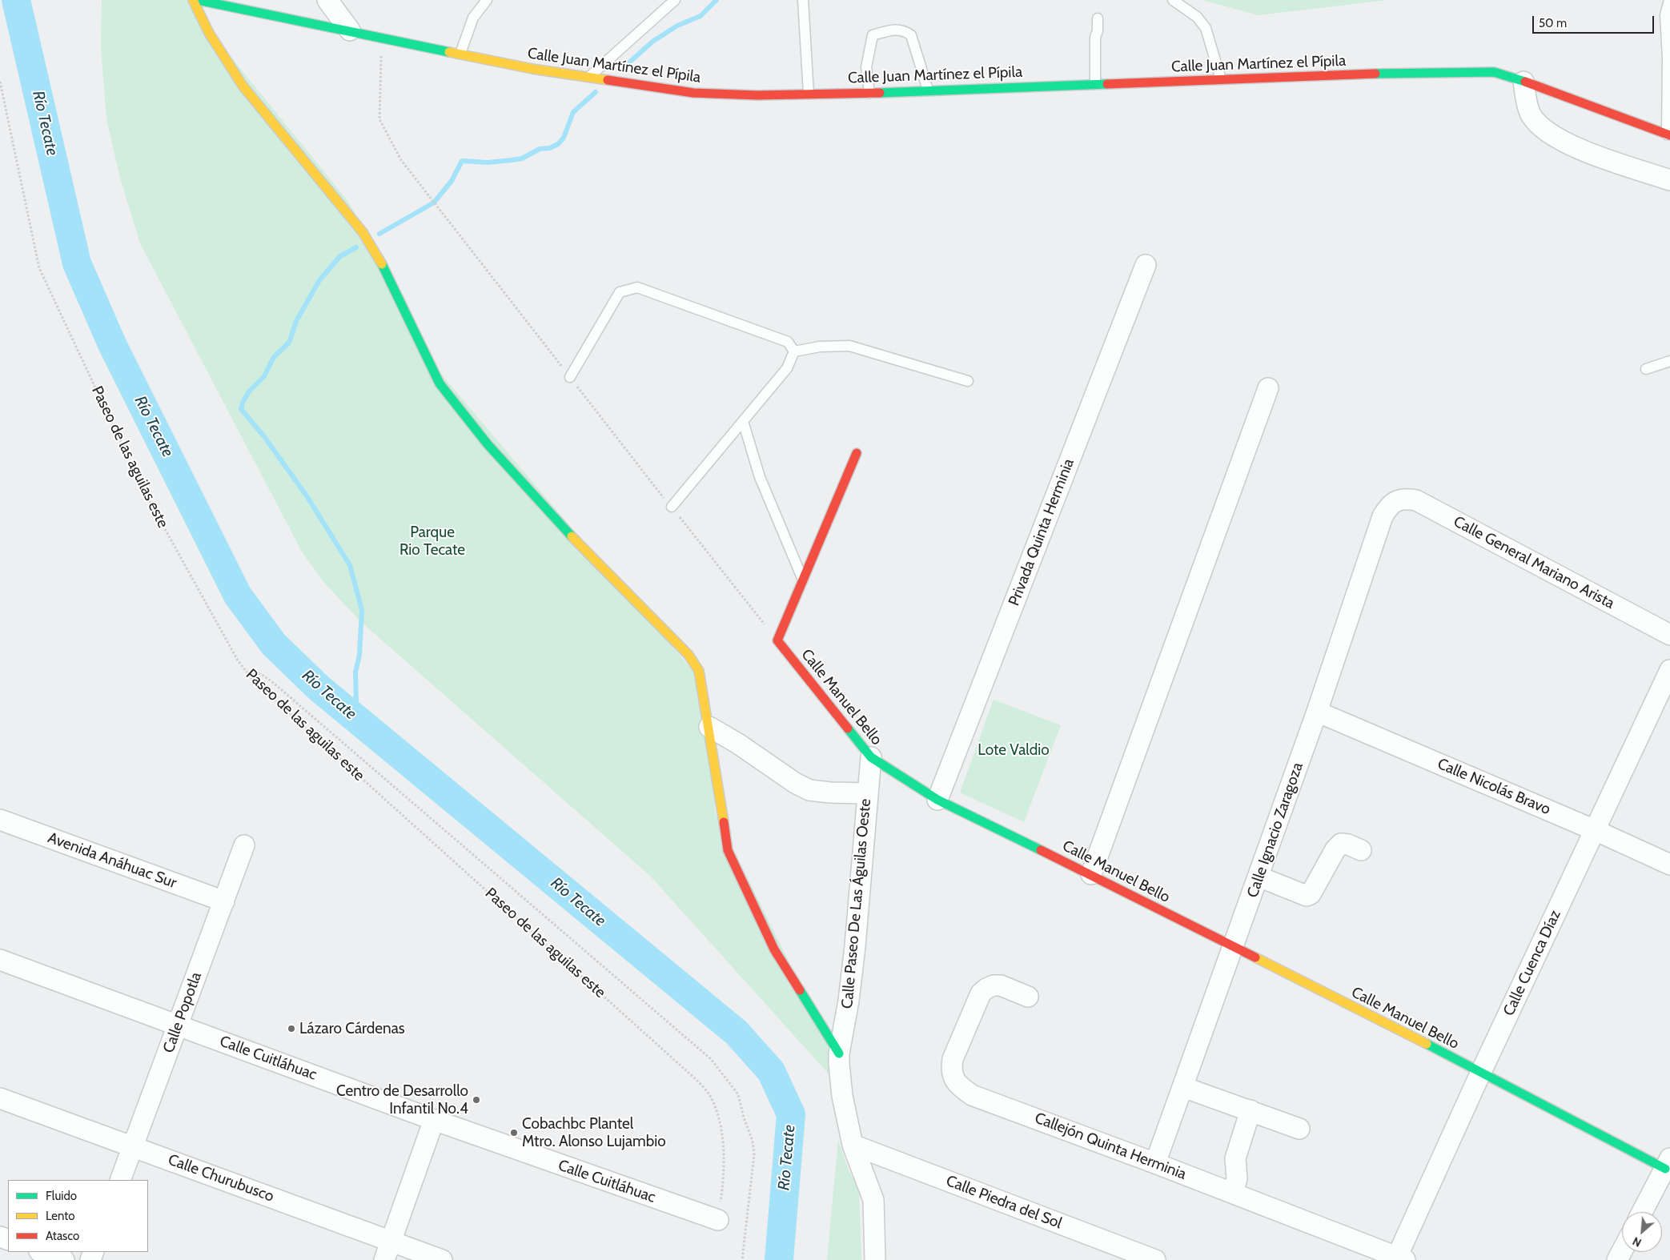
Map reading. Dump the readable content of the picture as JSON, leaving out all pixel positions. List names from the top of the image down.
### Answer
{
  "streets": {
    "street": [
      "Calle Juan Martínez el Pípila",
      "Privada Quinta Herminia",
      "Calle General Mariano Arista",
      "Calle Manuel Bello",
      "Calle Nicolás Bravo",
      "Calle Ignacio Zaragoza",
      "Avenida Anáhuac Sur",
      "Calle Paseo De Las Águilas Oeste",
      "Calle Cuenca Díaz",
      "Calle Popotla",
      "Calle Cuitláhuac",
      "Callejón Quinta Herminia",
      "Calle Churubusco",
      "Calle Piedra del Sol"
    ],
    "path": ["Paseo de las aguilas este"]
  },
  "crossings": [
    ["Paseo de las aguilas este", "Calle Cuitláhuac"],
    ["Privada Quinta Herminia", "Calle Manuel Bello"],
    ["Calle General Mariano Arista", "Calle Ignacio Zaragoza"],
    ["Calle Manuel Bello", "Calle Ignacio Zaragoza"],
    ["Calle Manuel Bello", "Calle Paseo De Las Águilas Oeste"],
    ["Calle Manuel Bello", "Calle Cuenca Díaz"],
    ["Calle Nicolás Bravo", "Calle Ignacio Zaragoza"],
    ["Calle Nicolás Bravo", "Calle Cuenca Díaz"],
    ["Calle Ignacio Zaragoza", "Callejón Quinta Herminia"],
    ["Avenida Anáhuac Sur", "Calle Popotla"],
    ["Calle Paseo De Las Águilas Oeste", "Calle Piedra del Sol"],
    ["Calle Cuenca Díaz", "Callejón Quinta Herminia"],
    ["Calle Popotla", "Calle Cuitláhuac"],
    ["Calle Popotla", "Calle Churubusco"]
  ],
  "water": ["Río Tecate"],
  "parks": ["Parque Rio Tecate", "Lote Valdio"],
  "places": ["Lázaro Cárdenas", "Centro de Desarrollo Infantil No.4", "Cobachbc Plantel Mtro. Alonso Lujambio"],
  "legend": ["Fluido", "Lento", "Atasco"],
  "scale_bar": "50 m",
  "north": "bottom left"
}
